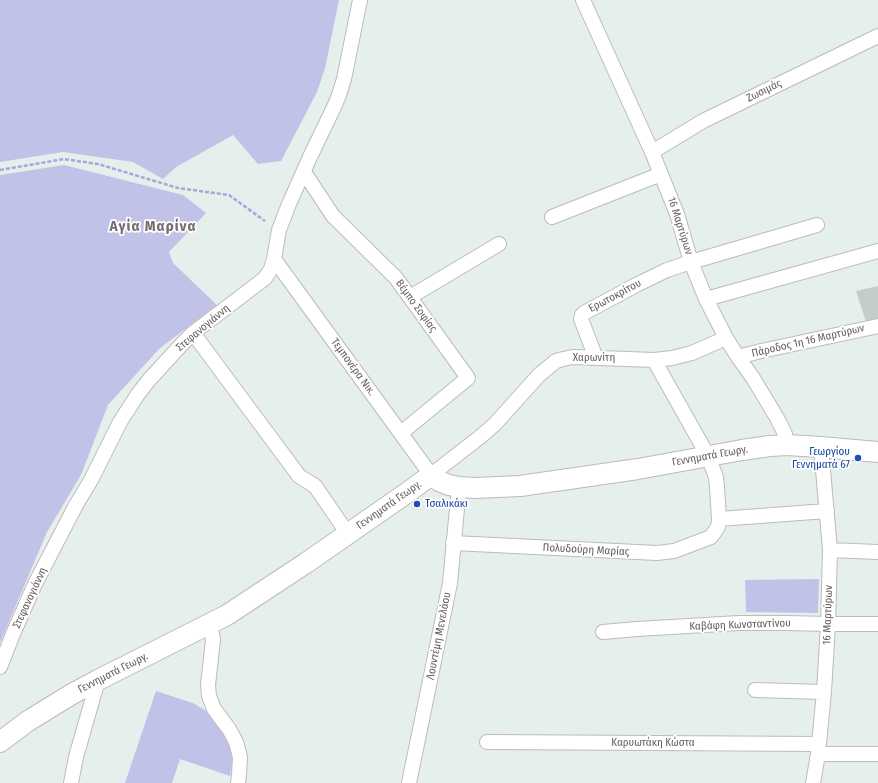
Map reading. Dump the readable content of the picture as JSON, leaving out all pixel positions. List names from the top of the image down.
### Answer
{
  "streets": {
    "street": [
      "Ζωσιμάς",
      "16 Μαρτύρων",
      "Ερωτοκρίτου",
      "Βέμπο Σοφίας",
      "Στεφανογιάννη",
      "Πάροδος 1η 16 Μαρτύρων",
      "Χαρωνίτη",
      "Τεμπονέρα Νικ.",
      "Γεννηματά Γεωργ.",
      "Πολυδούρη Μαρίας",
      "Καβάφη Κωνσταντίνου",
      "Λουντέμη Μενελάου",
      "Καρυωτάκη Κώστα"
    ]
  },
  "crossings": [
    ["Ζωσιμάς", "16 Μαρτύρων"],
    ["16 Μαρτύρων", "Ερωτοκρίτου"],
    ["16 Μαρτύρων", "Πάροδος 1η 16 Μαρτύρων"],
    ["16 Μαρτύρων", "Χαρωνίτη"],
    ["16 Μαρτύρων", "Γεννηματά Γεωργ."],
    ["16 Μαρτύρων", "Καβάφη Κωνσταντίνου"],
    ["16 Μαρτύρων", "Καρυωτάκη Κώστα"],
    ["Ερωτοκρίτου", "Χαρωνίτη"],
    ["Βέμπο Σοφίας", "Στεφανογιάννη"],
    ["Βέμπο Σοφίας", "Τεμπονέρα Νικ."],
    ["Στεφανογιάννη", "Τεμπονέρα Νικ."],
    ["Χαρωνίτη", "Τεμπονέρα Νικ."],
    ["Χαρωνίτη", "Γεννηματά Γεωργ."],
    ["Τεμπονέρα Νικ.", "Γεννηματά Γεωργ."],
    ["Γεννηματά Γεωργ.", "Λουντέμη Μενελάου"],
    ["Πολυδούρη Μαρίας", "Λουντέμη Μενελάου"]
  ],
  "districts": ["Αγία Μαρίνα"],
  "places": ["Γεωργίου Γεννηματά 67", "Τσαλικάκι"]
}
